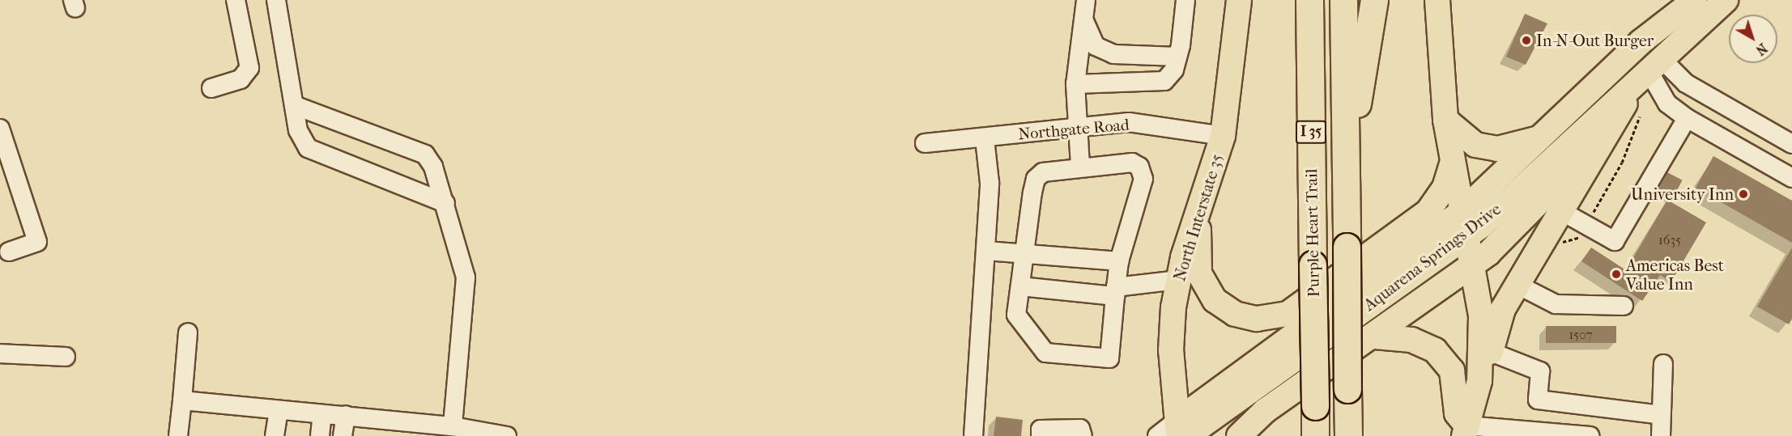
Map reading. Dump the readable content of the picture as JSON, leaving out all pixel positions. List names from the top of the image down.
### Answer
{
  "streets": {
    "highway": ["I 35", "Purple Heart Trail"],
    "main road": ["North Interstate 35", "Aquarena Springs Drive"],
    "street": ["Northgate Road"]
  },
  "crossings": [
    ["Northgate Road", "North Interstate 35"],
    ["North Interstate 35", "Aquarena Springs Drive"]
  ],
  "places": ["In-N-Out Burger", "University Inn", "Americas Best Value Inn"],
  "house_numbers": ["1635", "1507"],
  "north": "bottom right"
}
